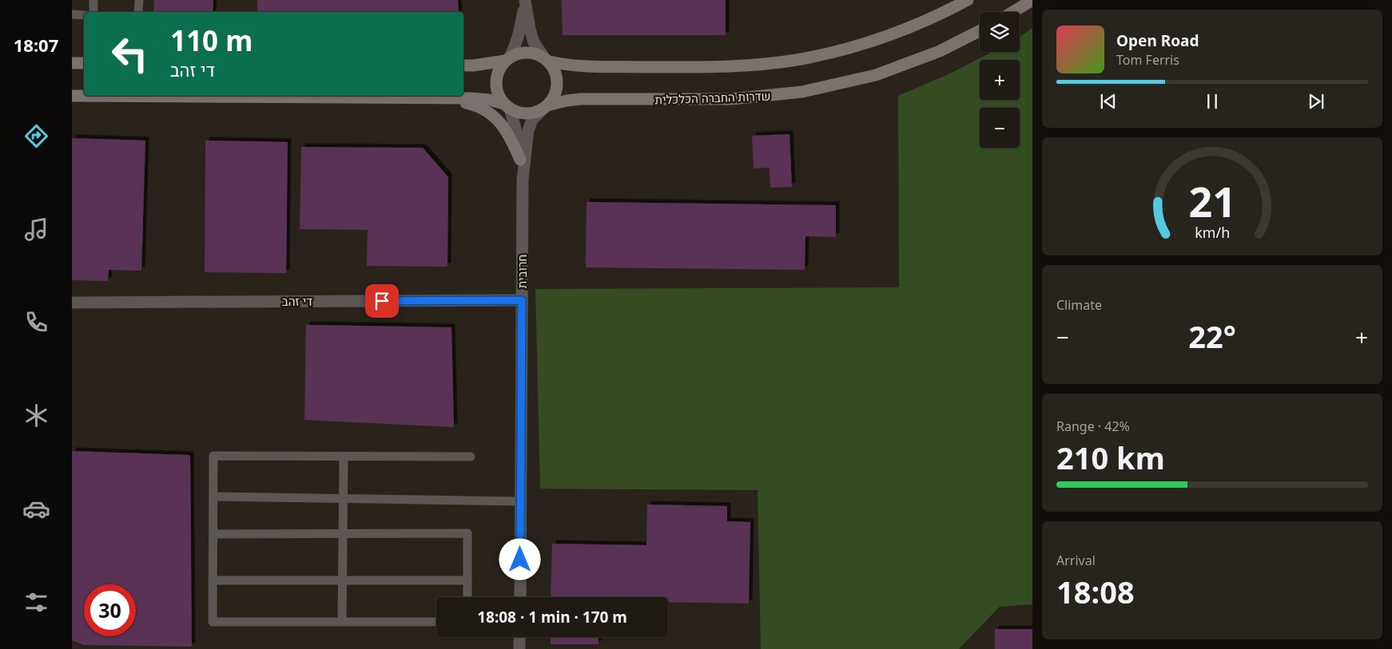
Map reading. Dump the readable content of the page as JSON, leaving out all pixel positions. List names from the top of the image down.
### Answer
{
  "streets": {
    "main road": ["שדרות החברה הכלכלית"],
    "street": ["חרובית", "די זהב"]
  },
  "crossings": [
    ["שדרות החברה הכלכלית", "חרובית"],
    ["חרובית", "די זהב"]
  ],
  "page": {
    "tabs": "18:07",
    "map_buttons": ["+", "−"],
    "turn": ["110 m", "די זהב"],
    "song": ["Open Road", "Tom Ferris"],
    "tile": [
      "Climate",
      ["Range · 42%", "210 km"],
      ["Arrival", "18:08"]
    ],
    "heat": ["−", "22°", "+"],
    "limit": "30",
    "trip": "18:08 · 1 min · 170 m",
    "gauge": ["21", "km/h"]
  }
}
